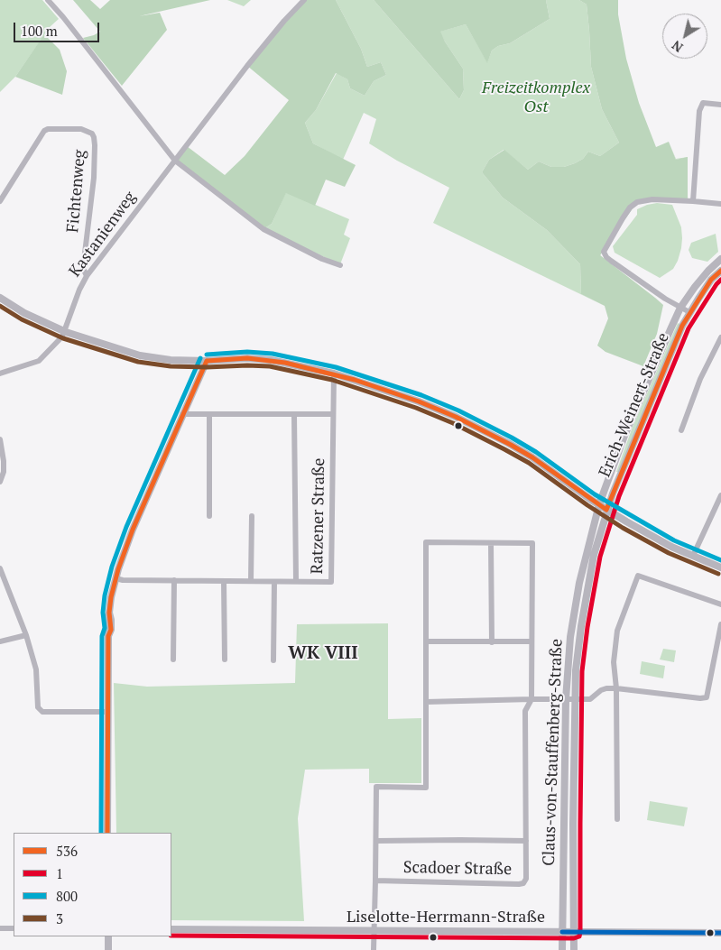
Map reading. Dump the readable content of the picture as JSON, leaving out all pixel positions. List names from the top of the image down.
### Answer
{
  "streets": {
    "street": [
      "Fichtenweg",
      "Kastanienweg",
      "Erich-Weinert-Straße",
      "Ratzener Straße",
      "Claus-von-Stauffenberg-Straße",
      "Scadoer Straße",
      "Liselotte-Herrmann-Straße"
    ]
  },
  "crossings": [
    ["Fichtenweg", "Kastanienweg"],
    ["Erich-Weinert-Straße", "Claus-von-Stauffenberg-Straße"],
    ["Claus-von-Stauffenberg-Straße", "Liselotte-Herrmann-Straße"]
  ],
  "districts": ["WK VIII"],
  "parks": ["Freizeitkomplex Ost"],
  "lines": [
    "transit line 536",
    "transit line 1",
    "transit line 3",
    "transit line 800"
  ],
  "legend": [
    "536",
    "1",
    "800",
    "3"
  ],
  "scale_bar": "100 m",
  "north": "bottom left"
}
